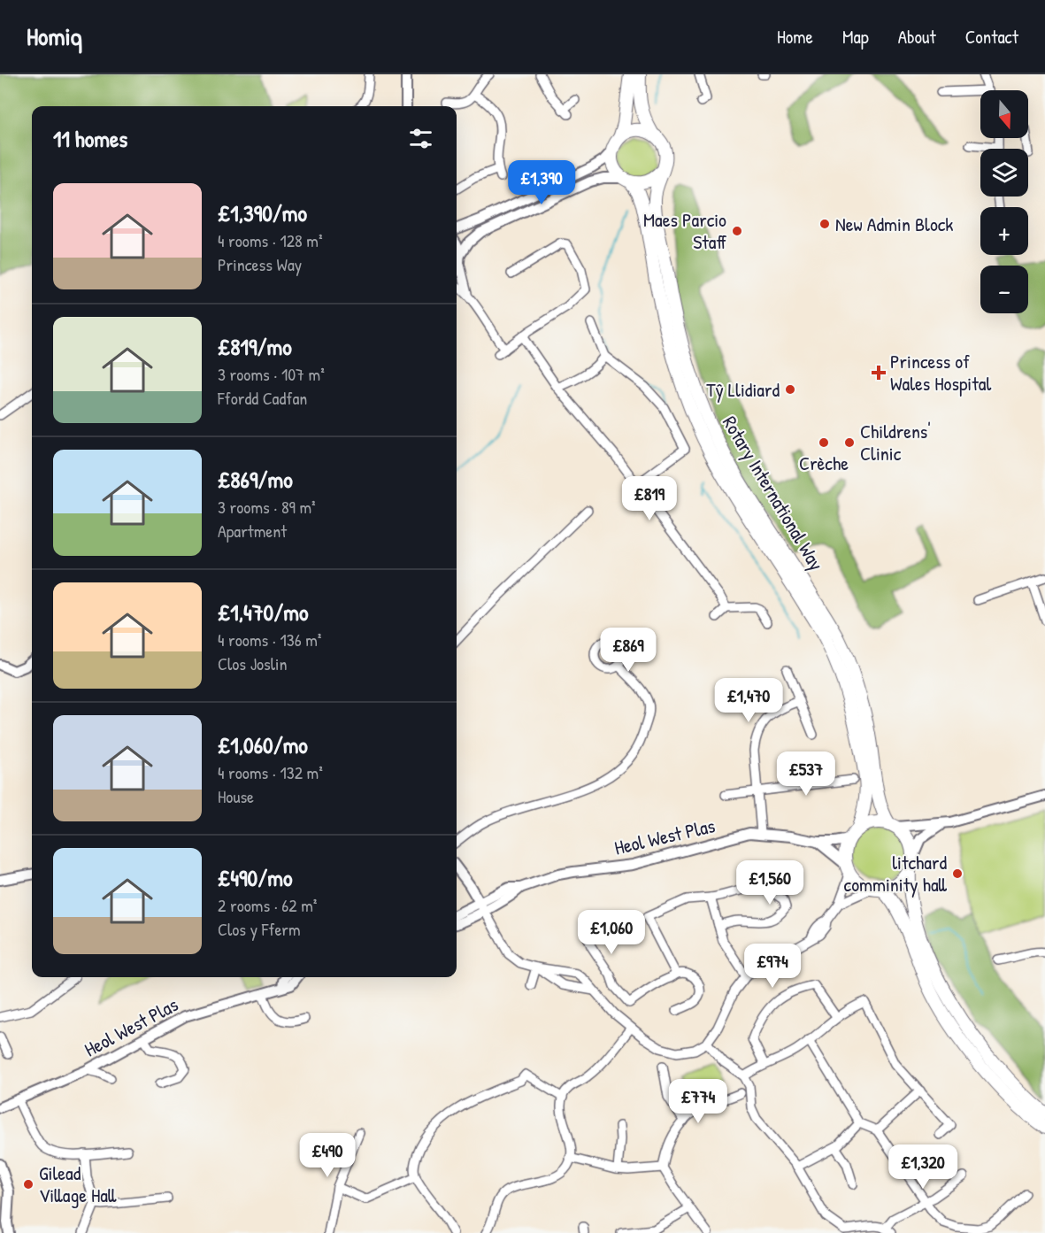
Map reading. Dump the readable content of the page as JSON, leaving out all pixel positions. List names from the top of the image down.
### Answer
{
  "streets": {
    "main road": ["Rotary International Way"],
    "street": ["Heol West Plas"]
  },
  "crossings": [
    ["Rotary International Way", "Heol West Plas"]
  ],
  "places": {
    "other": [
      "New Admin Block",
      "Maes Parcio Staff",
      "Tŷ Llidiard",
      "Crèche",
      "Childrens' Clinic",
      "litchard comminity hall",
      "Gilead Village Hall"
    ],
    "health": ["Princess of Wales Hospital"]
  },
  "north": "bottom",
  "page": {
    "header": "Homiq",
    "nav": [
      "Home",
      "Map",
      "About",
      "Contact"
    ],
    "map_buttons": ["+", "−"],
    "heading": "11 homes",
    "price": [
      "£1,390",
      "£819",
      "£869",
      "£1,470",
      "£537",
      "£1,560",
      "£1,060",
      "£974",
      "£774",
      "£490",
      "£1,320"
    ],
    "list": [
      {
        "name": "£1,390/mo",
        "note": "4 rooms · 128 m² · Princess Way"
      },
      {
        "name": "£819/mo",
        "note": "3 rooms · 107 m² · Ffordd Cadfan"
      },
      {
        "name": "£869/mo",
        "note": "3 rooms · 89 m² · Apartment"
      },
      {
        "name": "£1,470/mo",
        "note": "4 rooms · 136 m² · Clos Joslin"
      },
      {
        "name": "£1,060/mo",
        "note": "4 rooms · 132 m² · House"
      },
      {
        "name": "£490/mo",
        "note": "2 rooms · 62 m² · Clos y Fferm"
      }
    ]
  }
}
